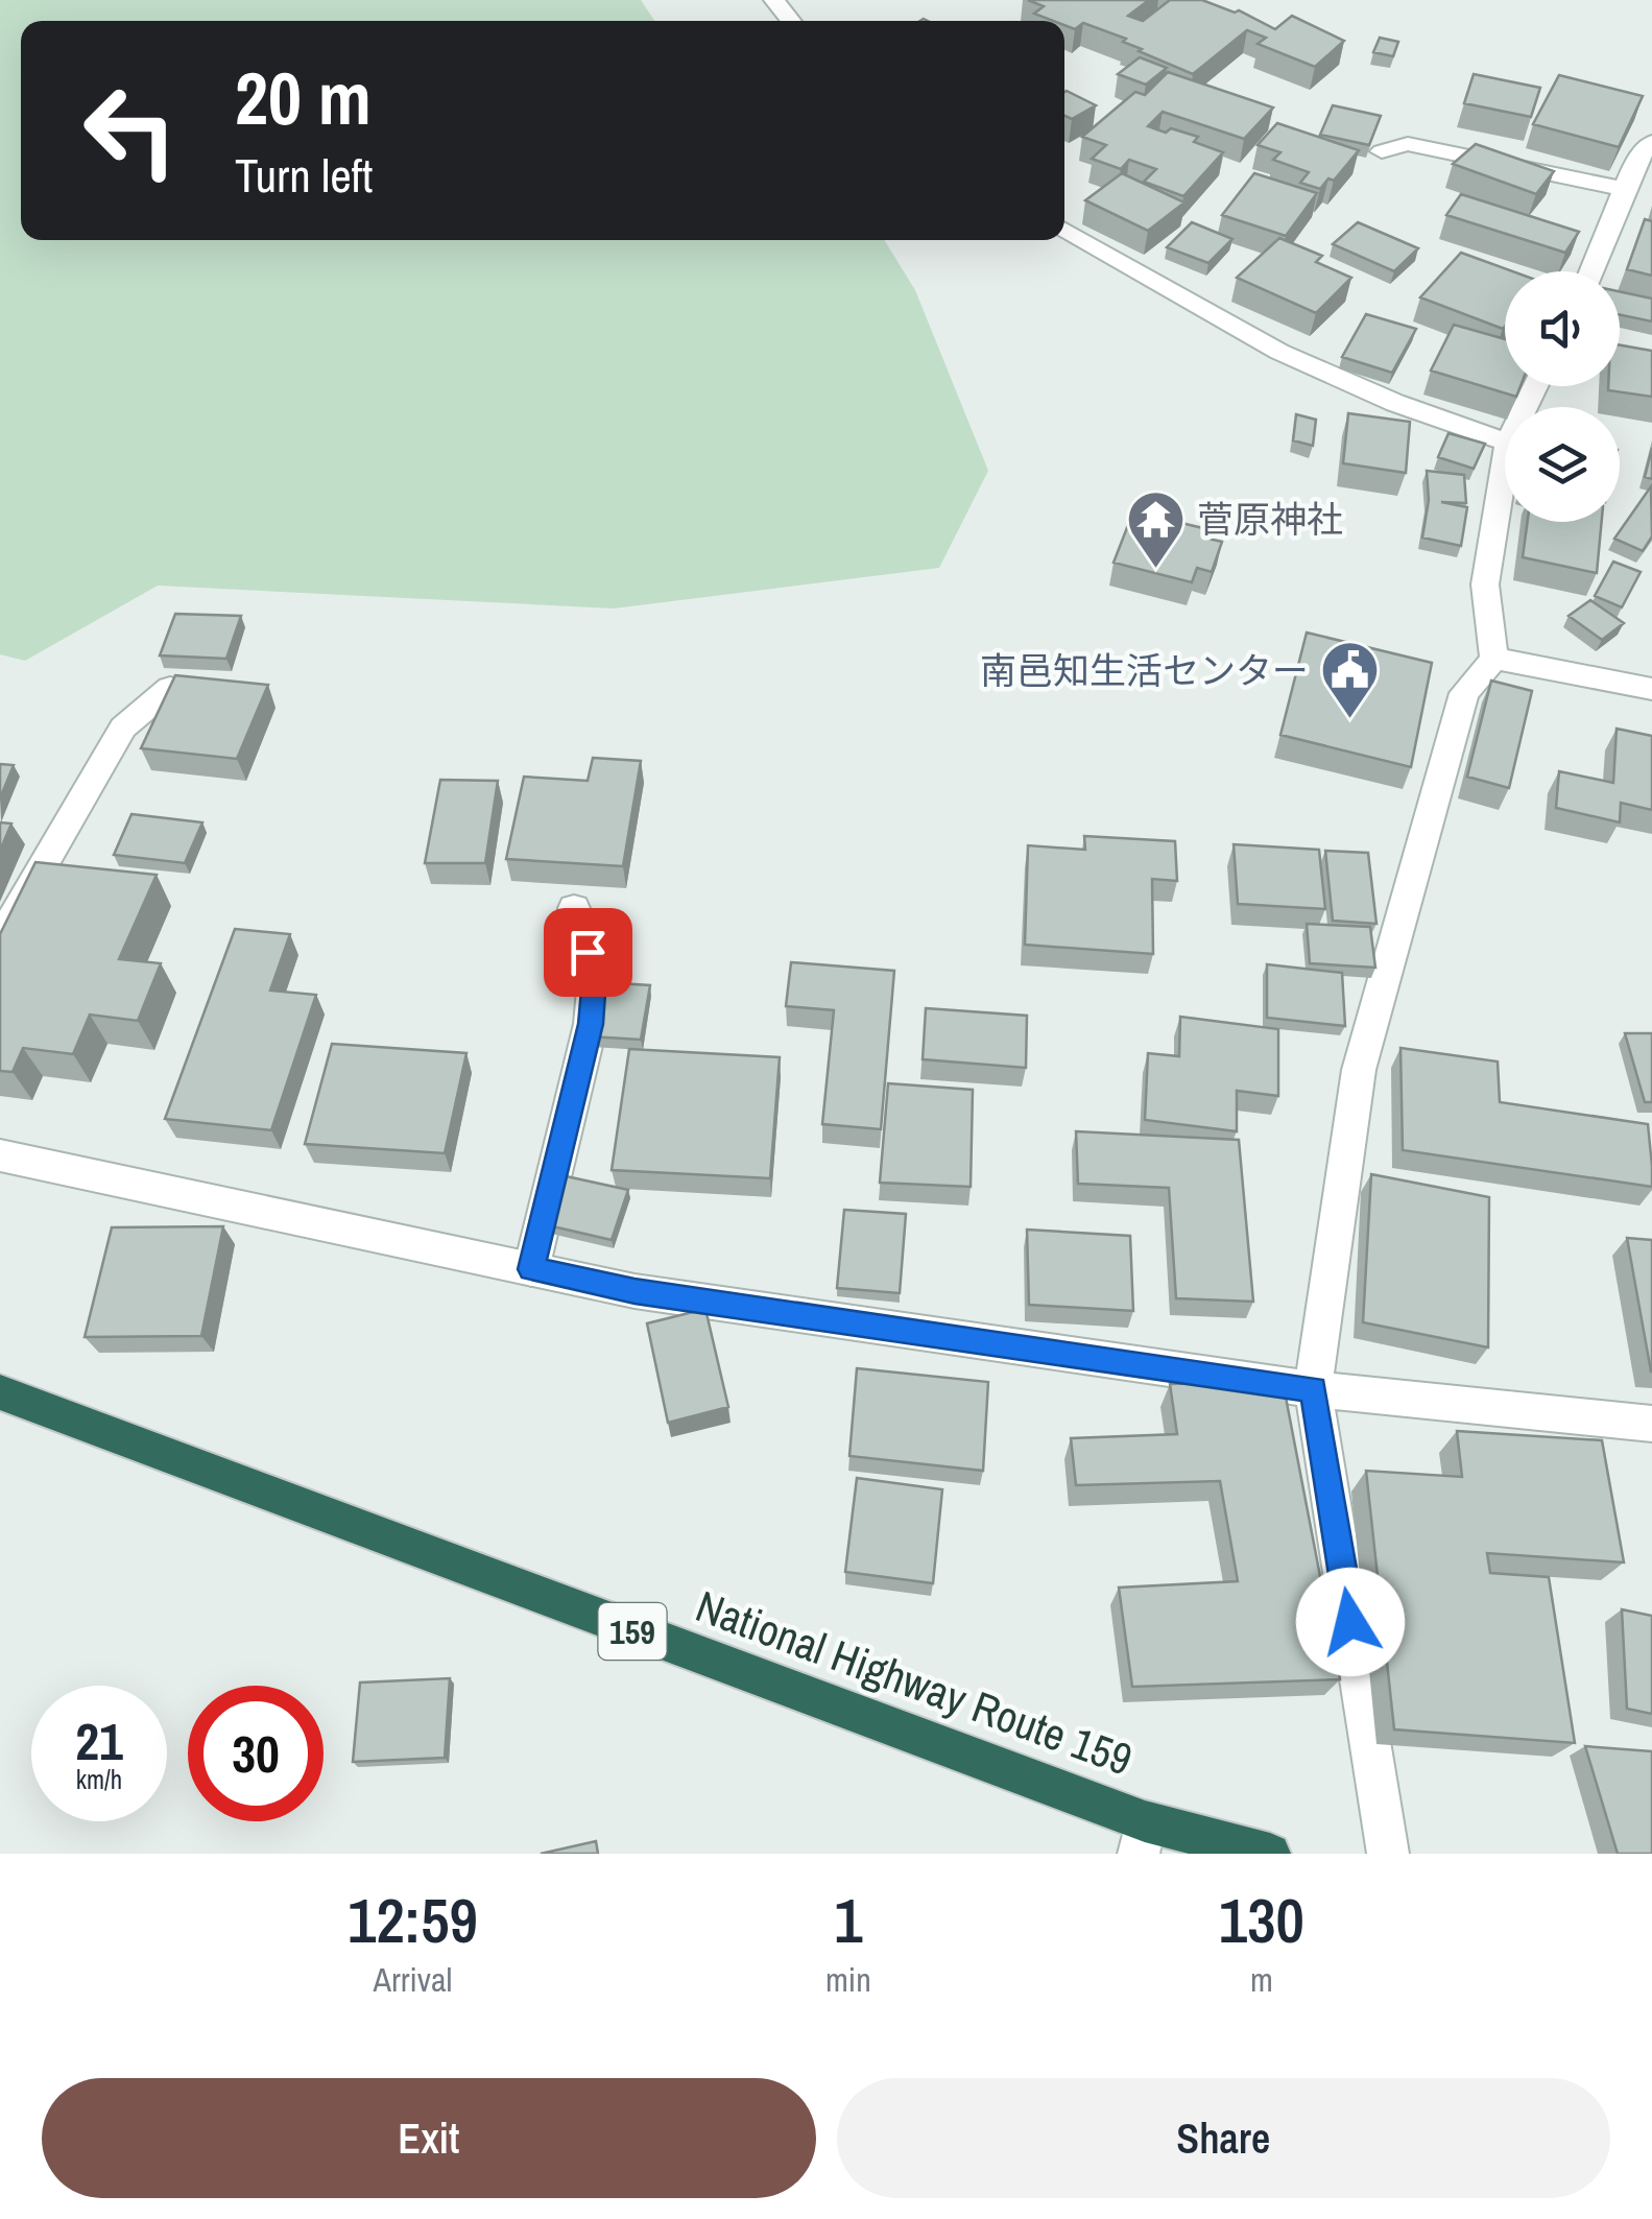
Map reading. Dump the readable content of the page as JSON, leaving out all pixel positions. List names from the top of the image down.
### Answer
{
  "streets": {
    "highway": ["159", "National Highway Route 159"]
  },
  "places": {
    "temple": ["菅原神社"],
    "public building": ["南邑知生活センター"]
  },
  "page": {
    "turn": ["20 m", "Turn left"],
    "speed": "21 km/h",
    "limit": "30",
    "eta": [
      "12:59",
      "Arrival",
      "1",
      "min",
      "130",
      "m"
    ],
    "buttons": ["Exit", "Share"]
  }
}
